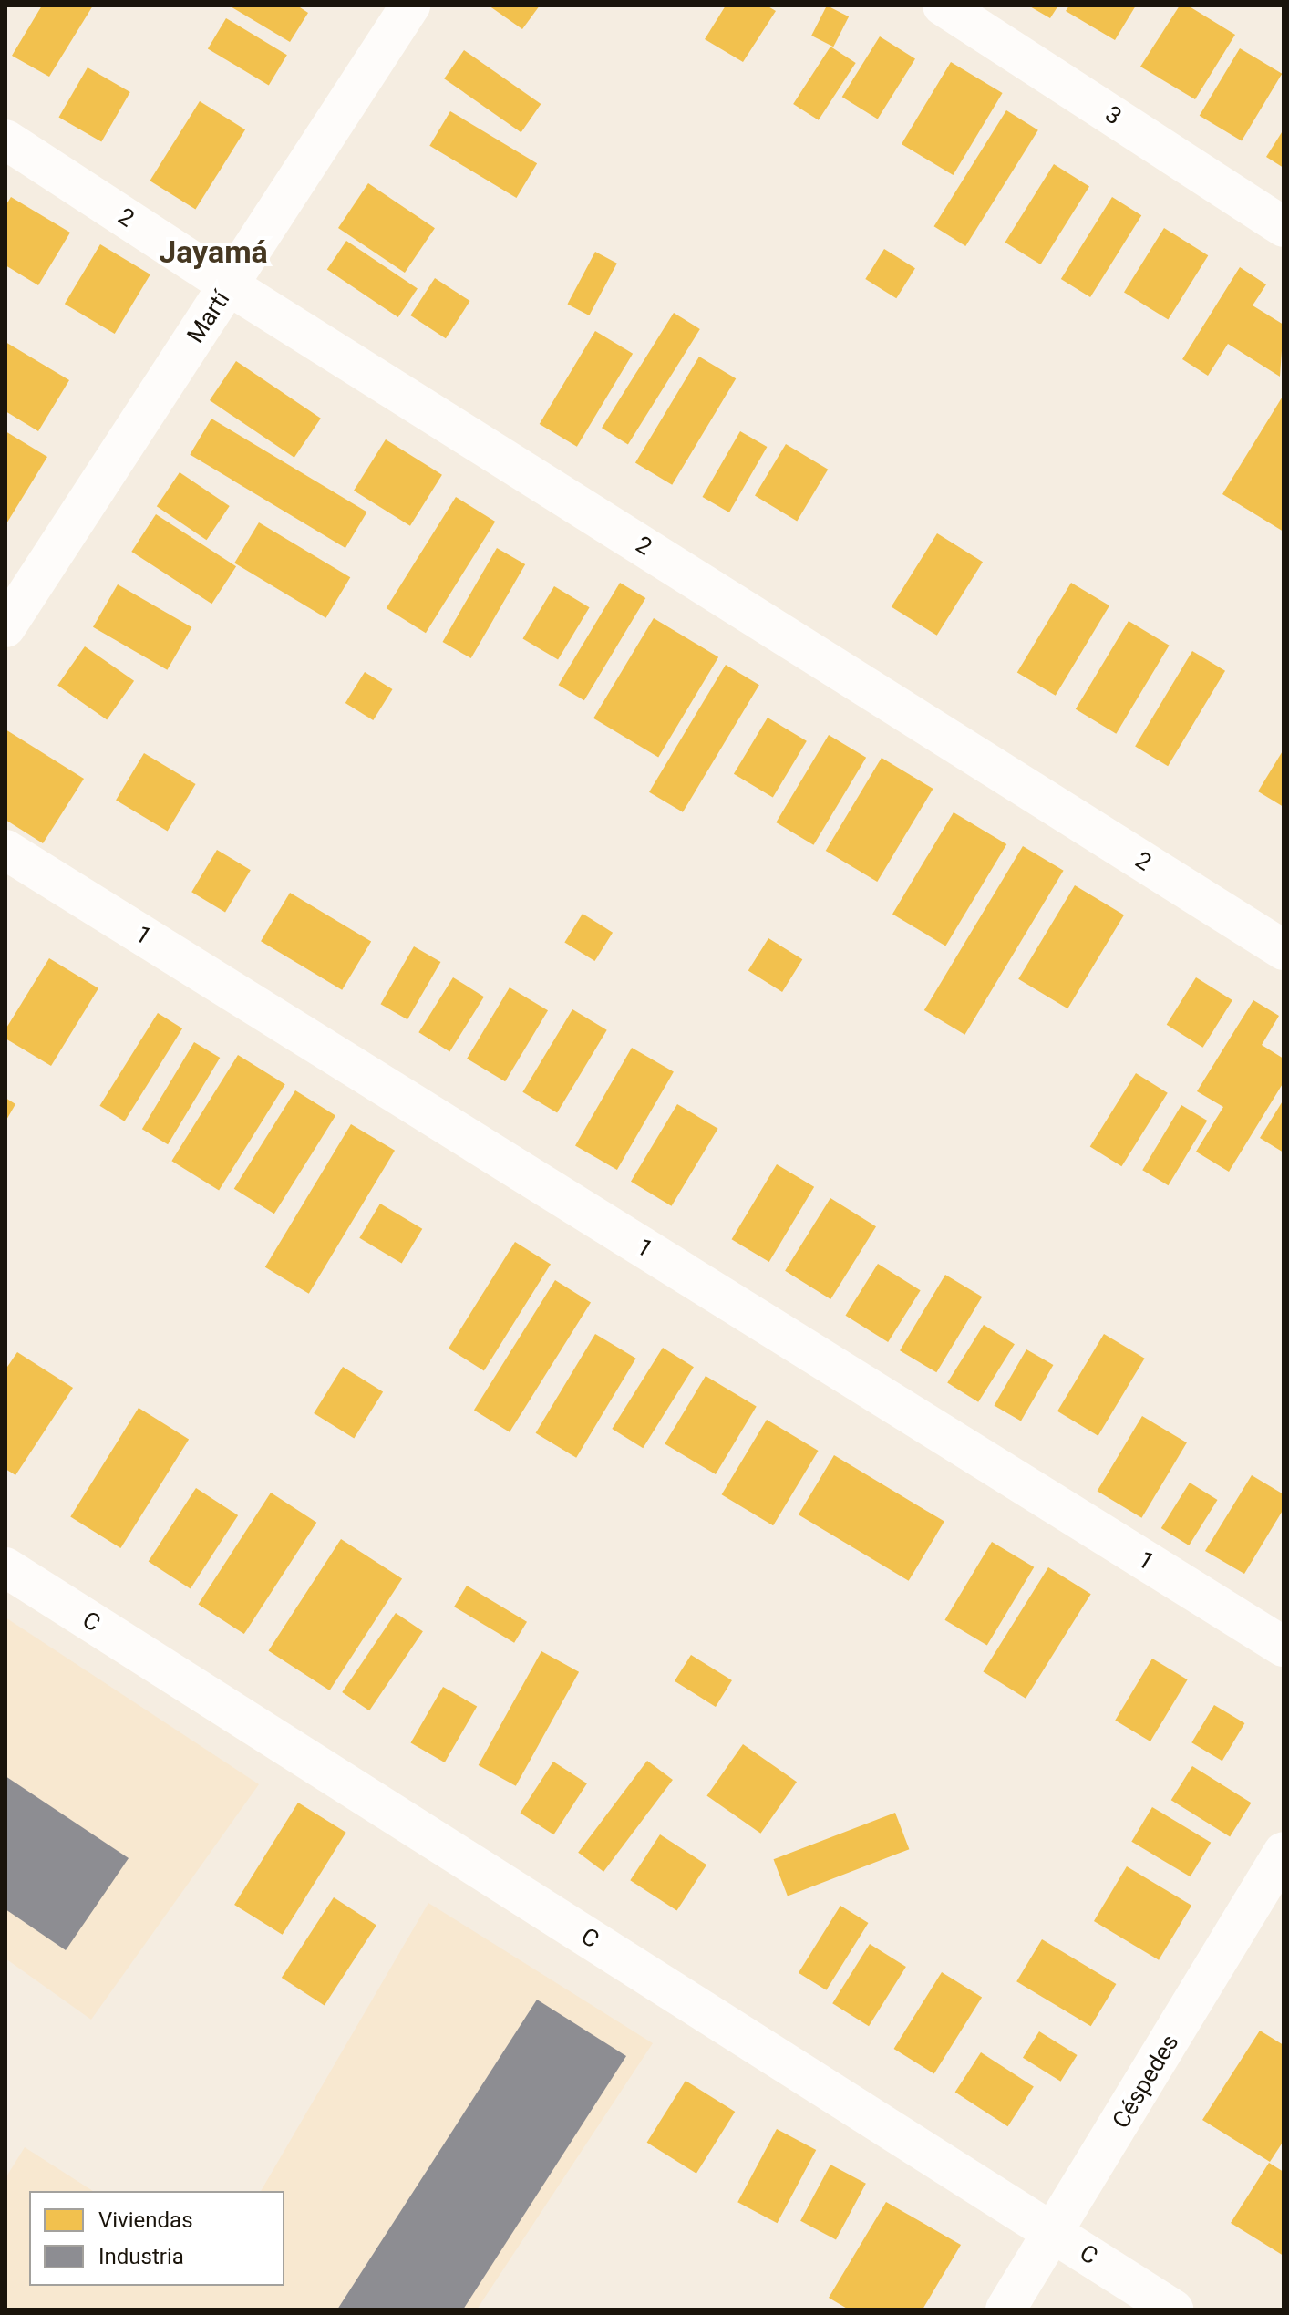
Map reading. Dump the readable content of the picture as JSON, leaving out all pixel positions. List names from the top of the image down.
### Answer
{
  "streets": {
    "street": [
      "3",
      "2",
      "Martí",
      "1",
      "C",
      "Céspedes"
    ]
  },
  "crossings": [
    ["2", "Martí"],
    ["C", "Céspedes"]
  ],
  "districts": ["Jayamá"],
  "legend": ["Viviendas", "Industria"]
}
